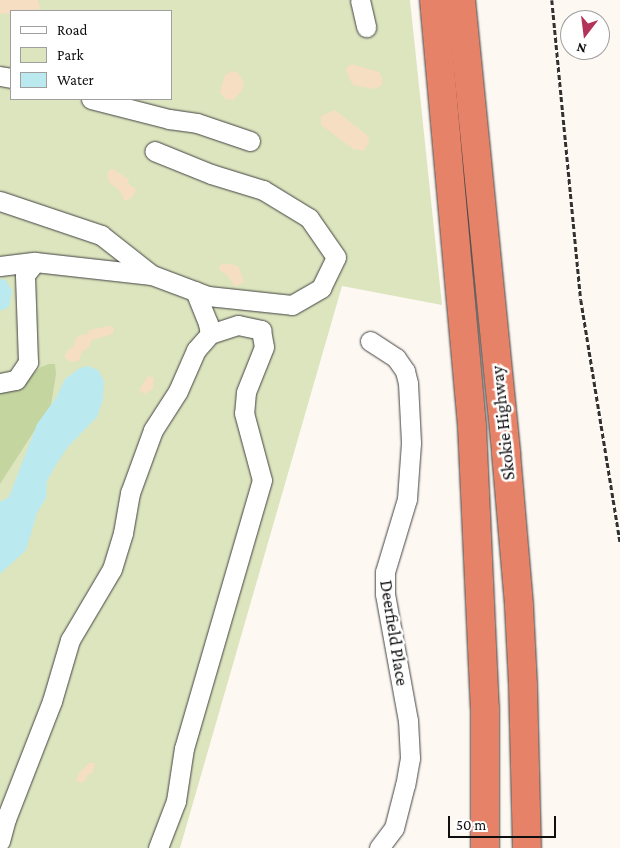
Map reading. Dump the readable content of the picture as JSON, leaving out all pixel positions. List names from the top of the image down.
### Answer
{
  "streets": {
    "highway": ["Skokie Highway"],
    "street": ["Deerfield Place"]
  },
  "legend": ["Road", "Park", "Water"],
  "scale_bar": "50 m",
  "north": "bottom"
}
